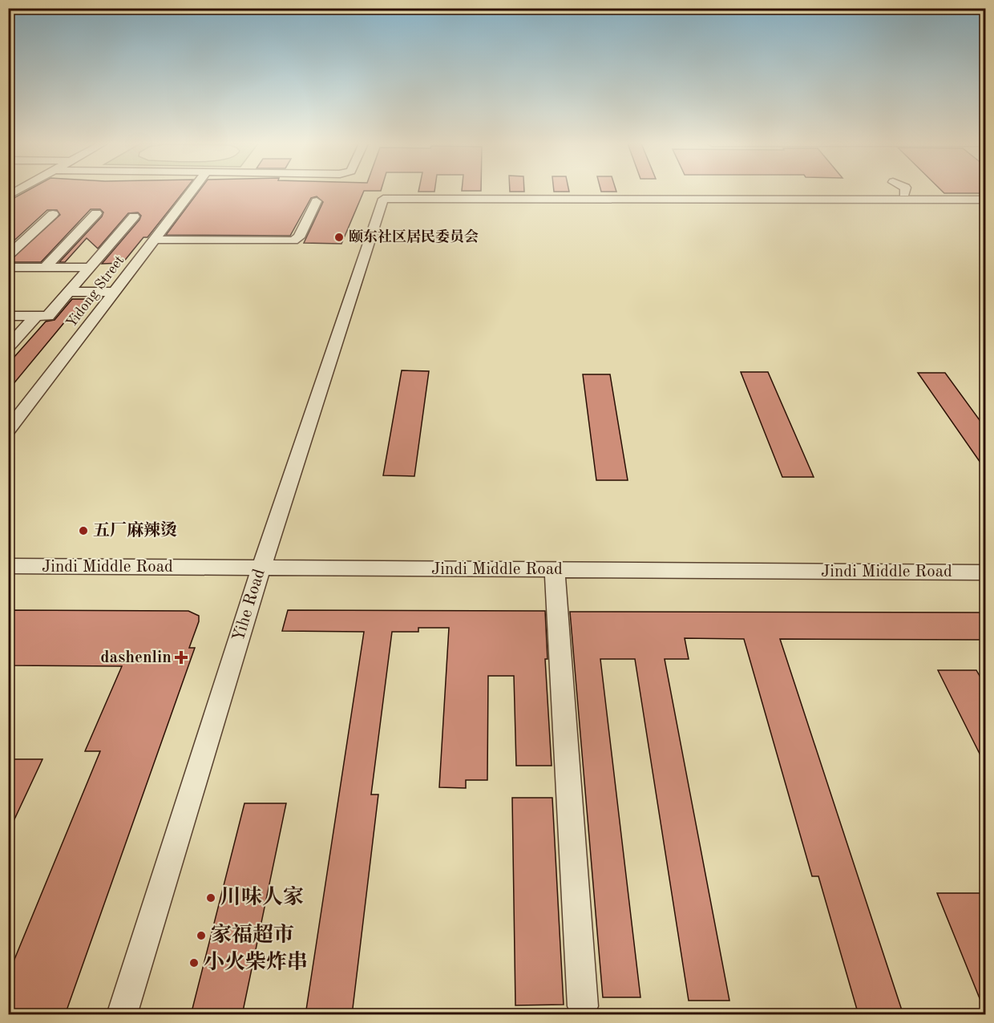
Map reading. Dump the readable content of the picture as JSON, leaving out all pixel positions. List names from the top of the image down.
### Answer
{
  "streets": {
    "street": ["Yidong Street", "Jindi Middle Road", "Yihe Road"]
  },
  "crossings": [
    ["Jindi Middle Road", "Yihe Road"]
  ],
  "places": {
    "other": [
      "颐东社区居民委员会",
      "五厂麻辣烫",
      "川味人家",
      "家福超市",
      "小火柴炸串"
    ],
    "health": ["dashenlin"]
  }
}
